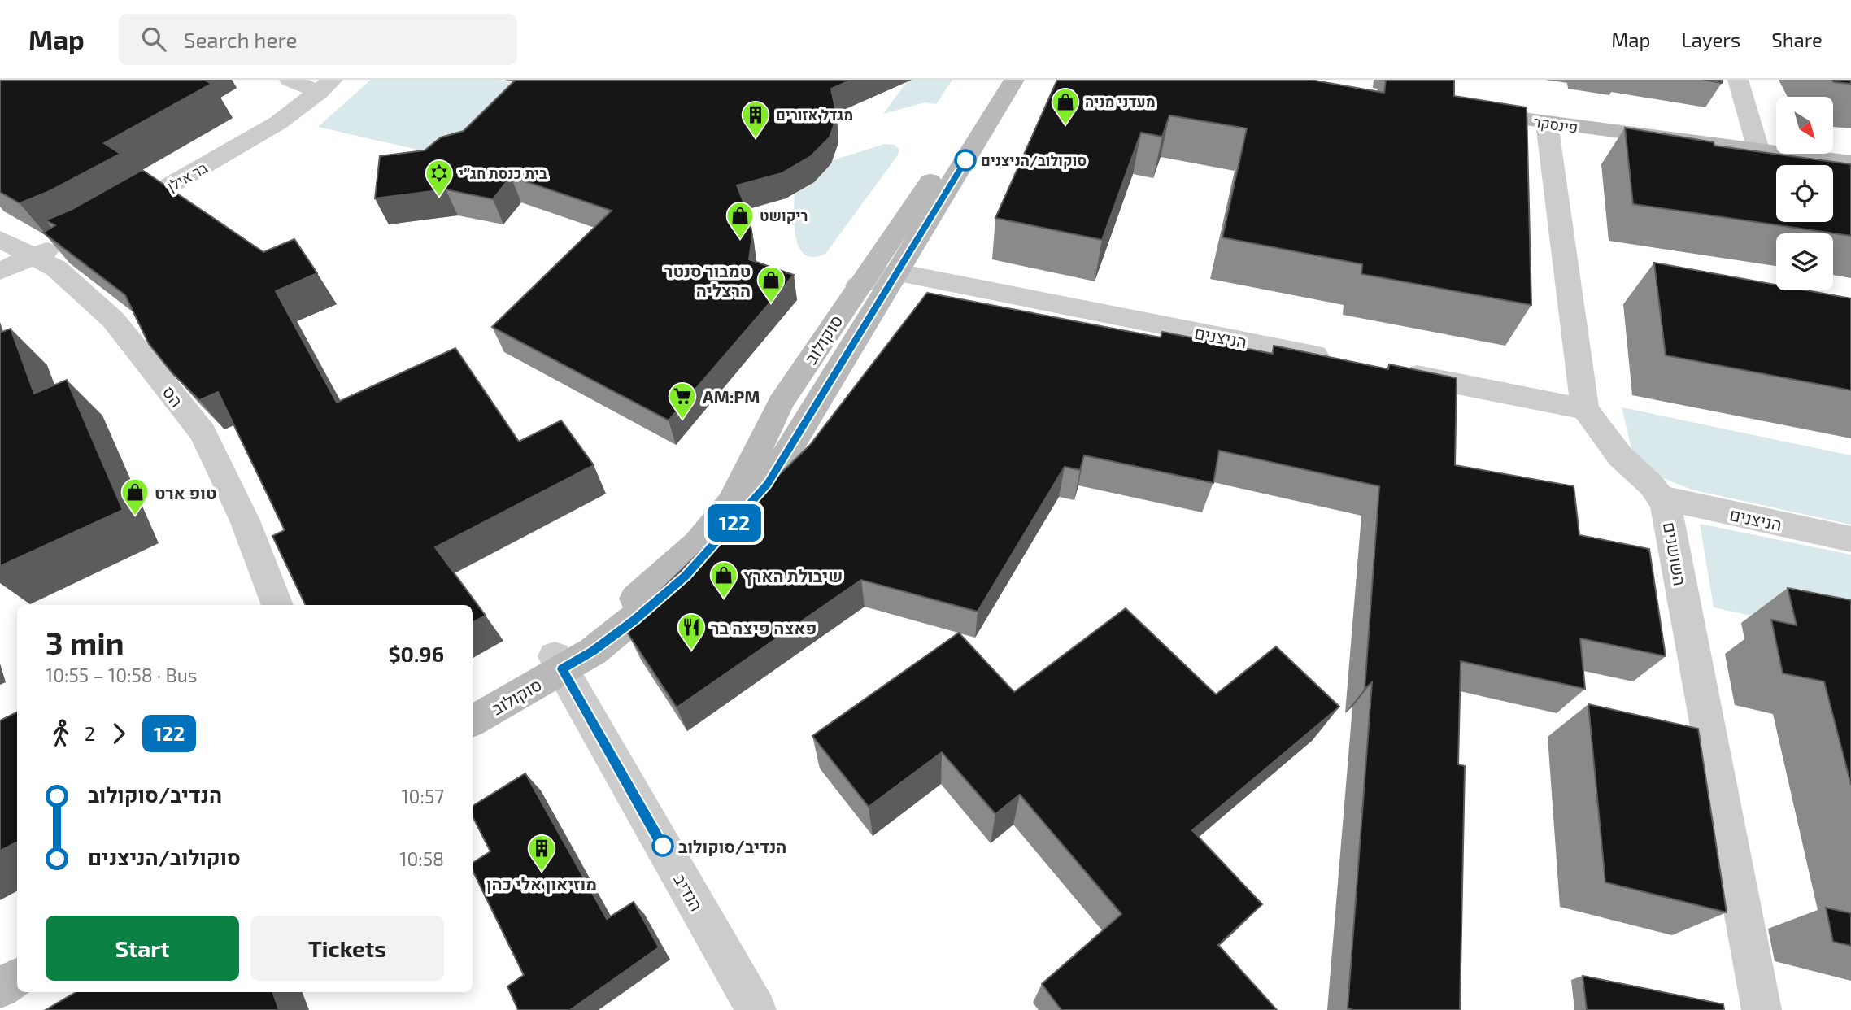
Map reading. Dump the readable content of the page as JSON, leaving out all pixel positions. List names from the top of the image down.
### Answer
{
  "streets": {
    "street": [
      "פינסקר",
      "בר אילן",
      "הניצנים",
      "סוקולוב",
      "הס",
      "השושנים",
      "הנדיב"
    ]
  },
  "crossings": [
    ["פינסקר", "השושנים"],
    ["הניצנים", "סוקולוב"],
    ["הניצנים", "השושנים"],
    ["סוקולוב", "הנדיב"]
  ],
  "places": {
    "shop": [
      "מעדני מניה",
      "ריקושט",
      "טמבור סנטר הרצליה",
      "טופ ארט",
      "שיבולת הארץ"
    ],
    "building": ["מגדל אזורים", "מוזיאון אלי כהן"],
    "other": ["סוקולוב/הניצנים", "הנדיב/סוקולוב"],
    "synagogue": ["בית כנסת חג״י"],
    "supermarket": ["AM:PM"],
    "restaurant": ["פאצה פיצה בר"]
  },
  "lines": ["bus line 122"],
  "north": "bottom right",
  "page": {
    "header": "Map",
    "search": "Search here",
    "nav": ["Map", "Layers", "Share"],
    "on_map": "122",
    "heading": ["3 min", "10:55 – 10:58 · Bus", "$0.96"],
    "legs": ["2", "122"],
    "list": [
      {
        "name": "הנדיב/סוקולוב",
        "value": "10:57"
      },
      {
        "name": "סוקולוב/הניצנים",
        "value": "10:58"
      }
    ],
    "buttons": ["Start", "Tickets"]
  }
}
